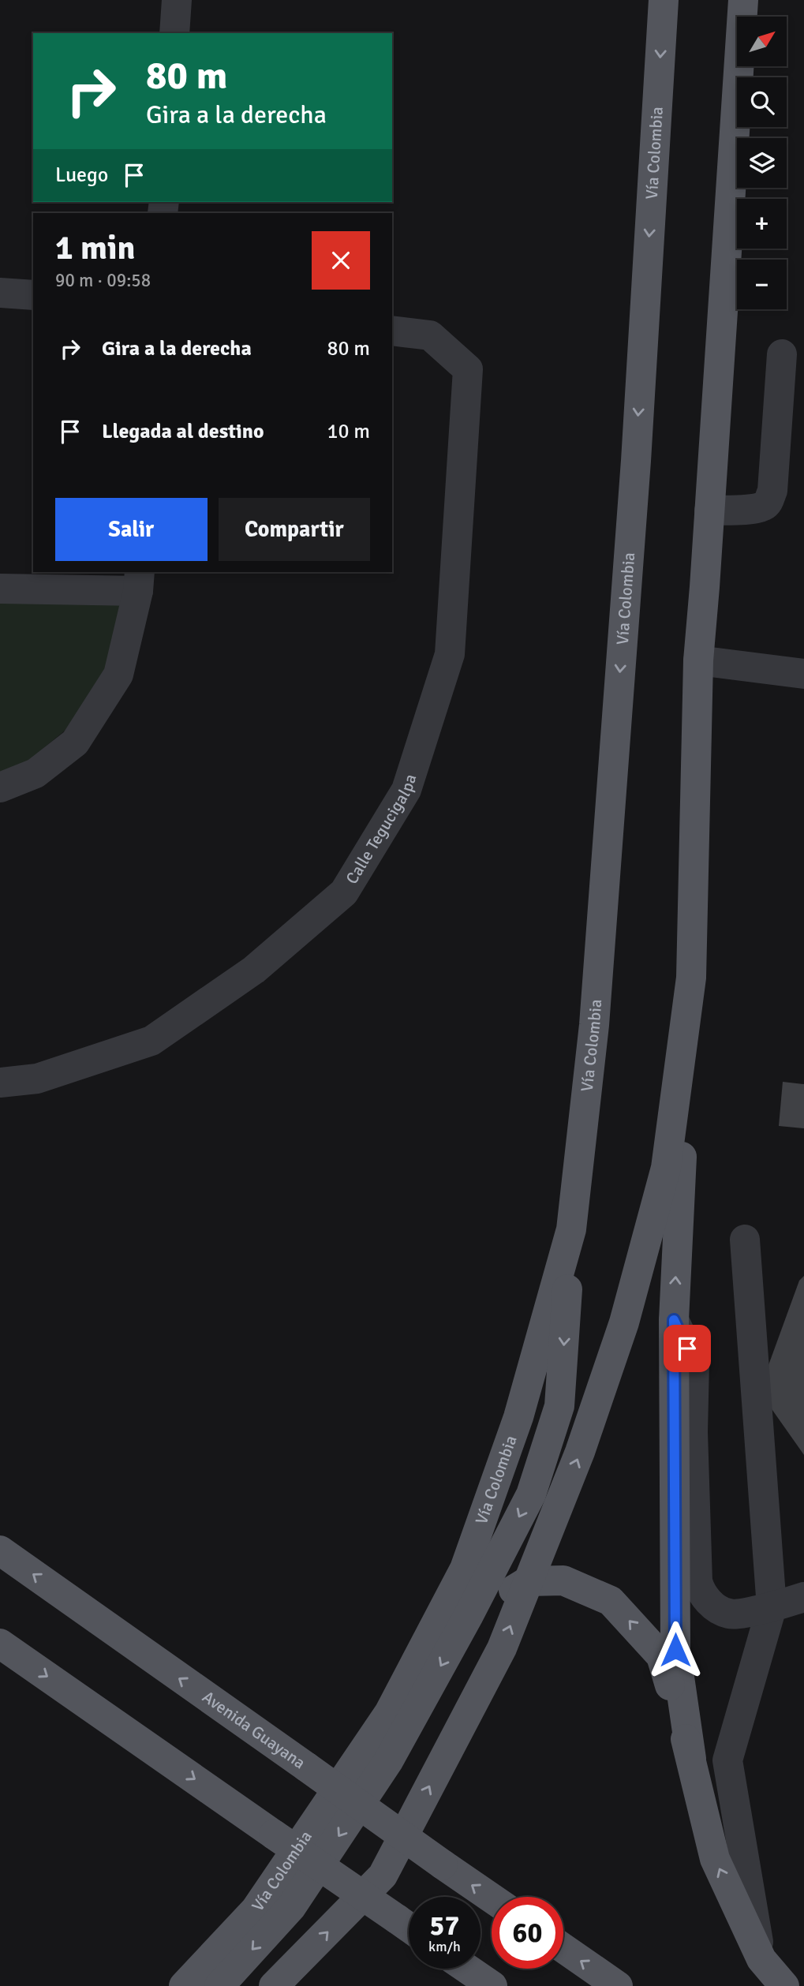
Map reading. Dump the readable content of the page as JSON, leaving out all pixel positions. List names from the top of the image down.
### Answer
{
  "streets": {
    "main road": ["Vía Colombia", "Avenida Guayana"],
    "street": ["Calle Tegucigalpa"]
  },
  "north": "top right",
  "page": {
    "map_buttons": ["+", "−"],
    "turn": ["80 m", "Gira a la derecha"],
    "then": "Luego",
    "heading": ["1 min", "90 m · 09:58"],
    "list": [
      {
        "name": "Gira a la derecha",
        "value": "80 m"
      },
      {
        "name": "Llegada al destino",
        "value": "10 m"
      }
    ],
    "buttons": ["Salir", "Compartir"],
    "speed": "57 km/h",
    "limit": "60"
  }
}
